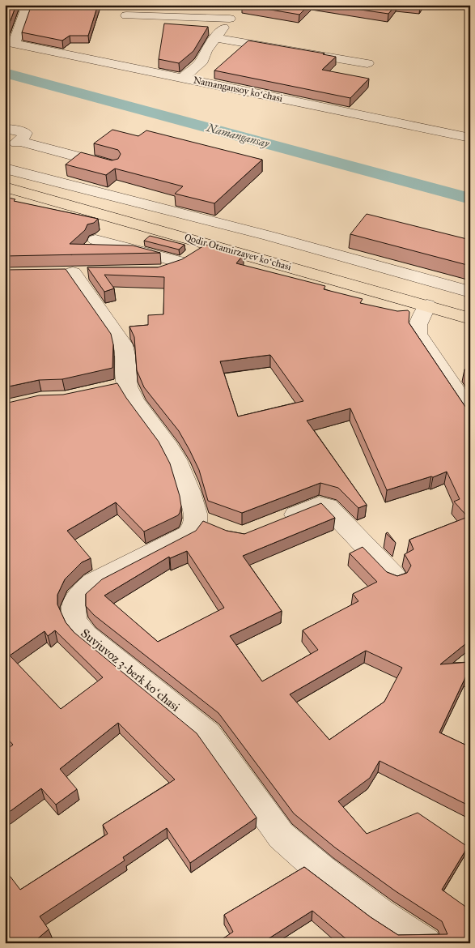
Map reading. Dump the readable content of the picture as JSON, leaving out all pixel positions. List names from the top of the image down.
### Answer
{
  "streets": {
    "main road": ["Qodir Otamirzayev koʻchasi"],
    "street": ["Namangansoy koʻchasi", "Suvjuvoz 3-berk koʻchasi"]
  },
  "water": ["Namangansay"]
}
